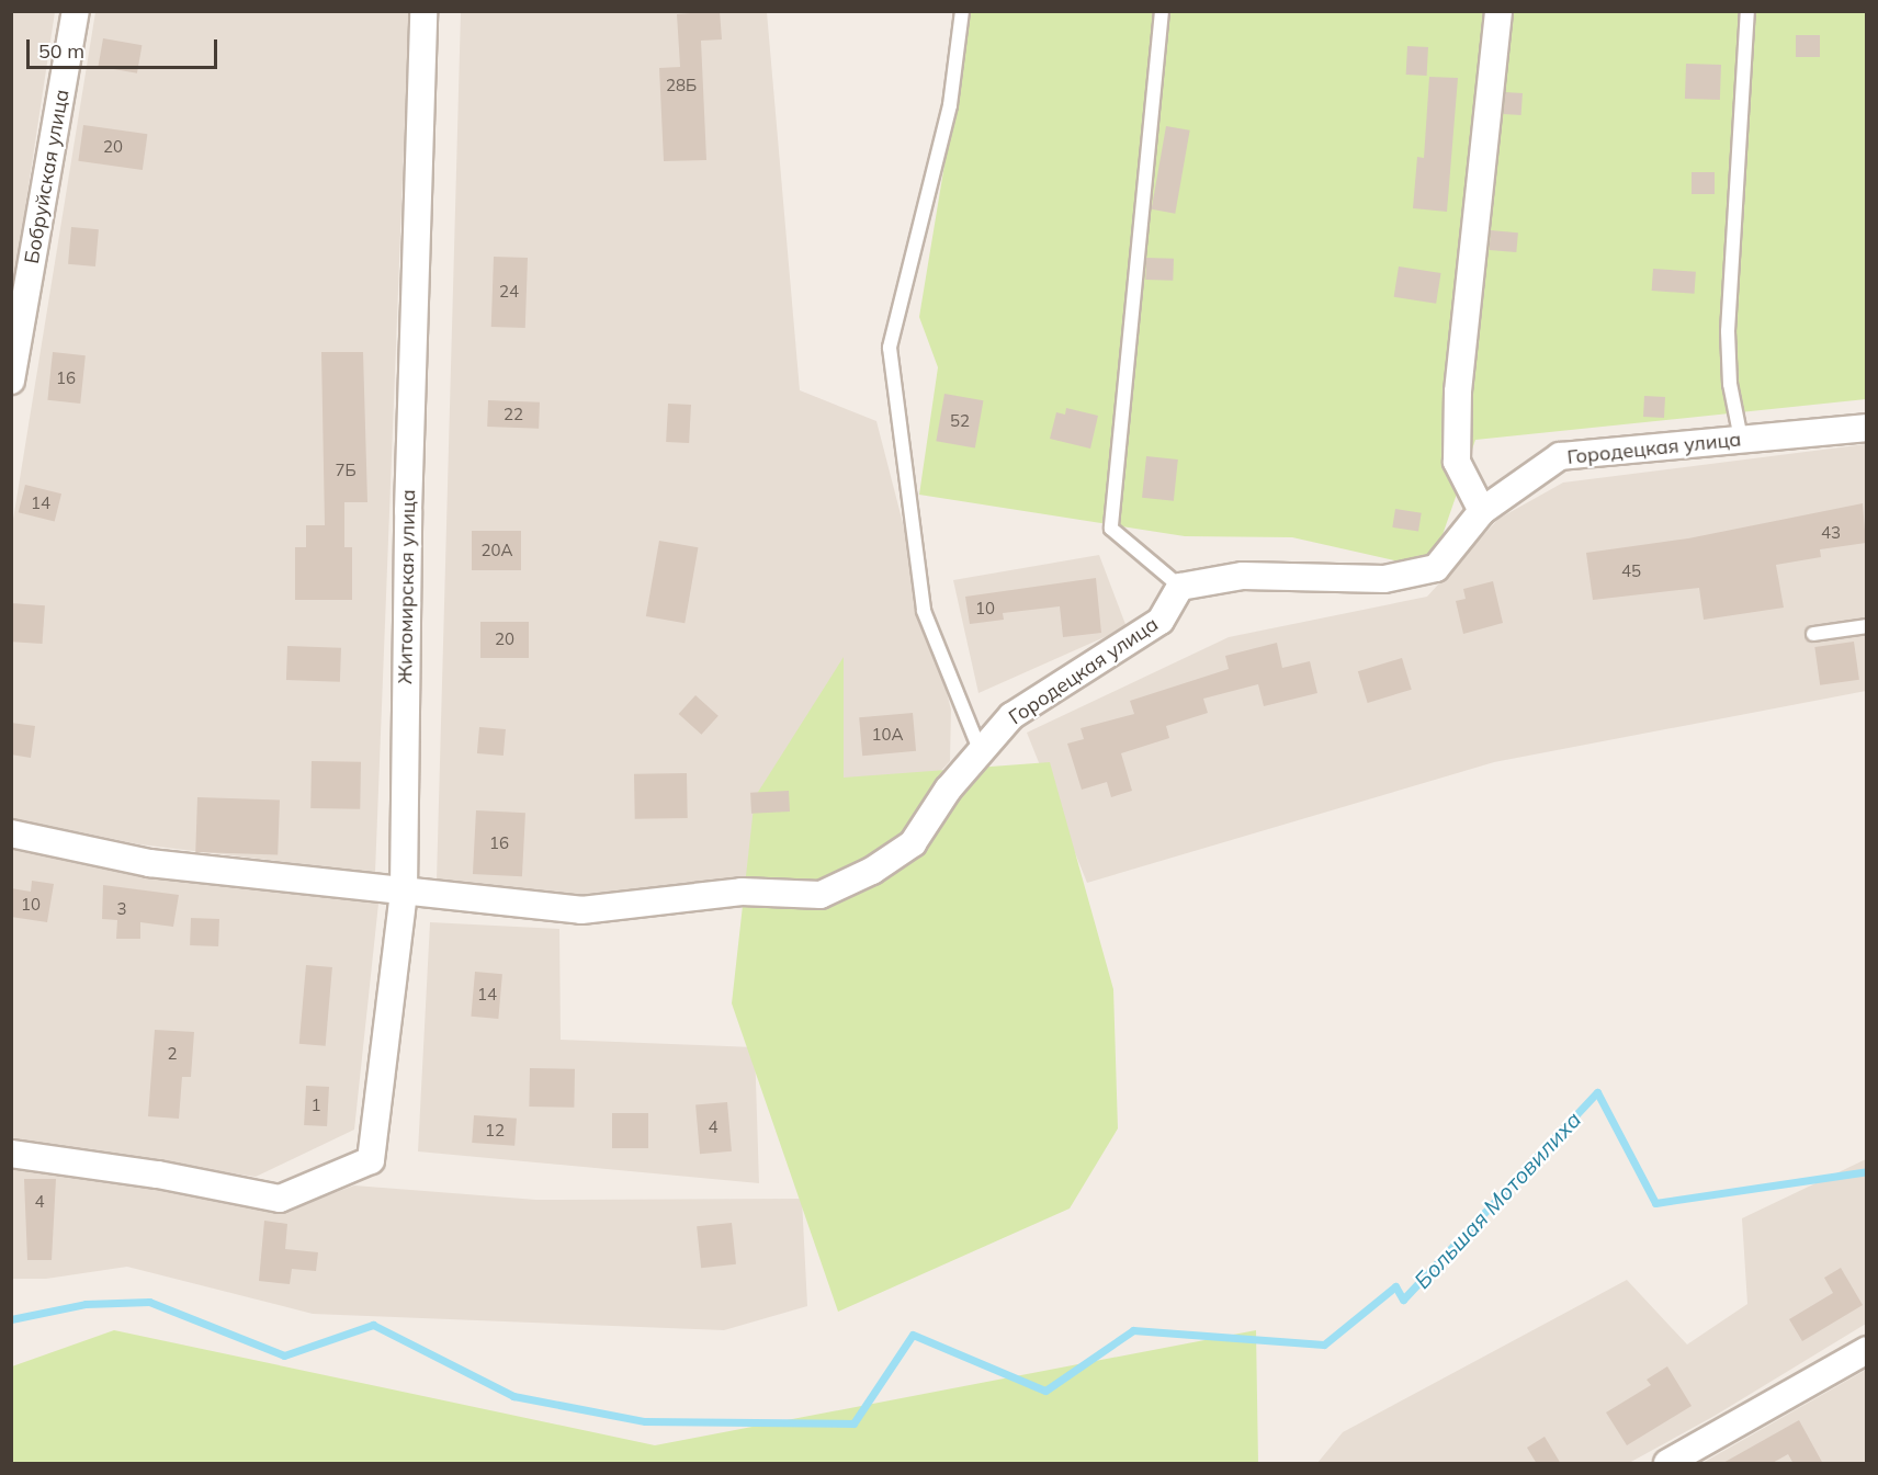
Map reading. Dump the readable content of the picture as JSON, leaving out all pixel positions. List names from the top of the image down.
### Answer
{
  "streets": {
    "street": ["Бобруйская улица", "Городецкая улица", "Житомирская улица"]
  },
  "crossings": [
    ["Городецкая улица", "Житомирская улица"]
  ],
  "water": ["Большая Мотовилиха"],
  "house_numbers": [
    "28Б",
    "20",
    "24",
    "16",
    "22",
    "52",
    "7Б",
    "14",
    "43",
    "20А",
    "45",
    "10",
    "20",
    "10А",
    "16",
    "10",
    "3",
    "14",
    "2",
    "1",
    "4",
    "12",
    "4"
  ],
  "scale_bar": "50 m"
}
